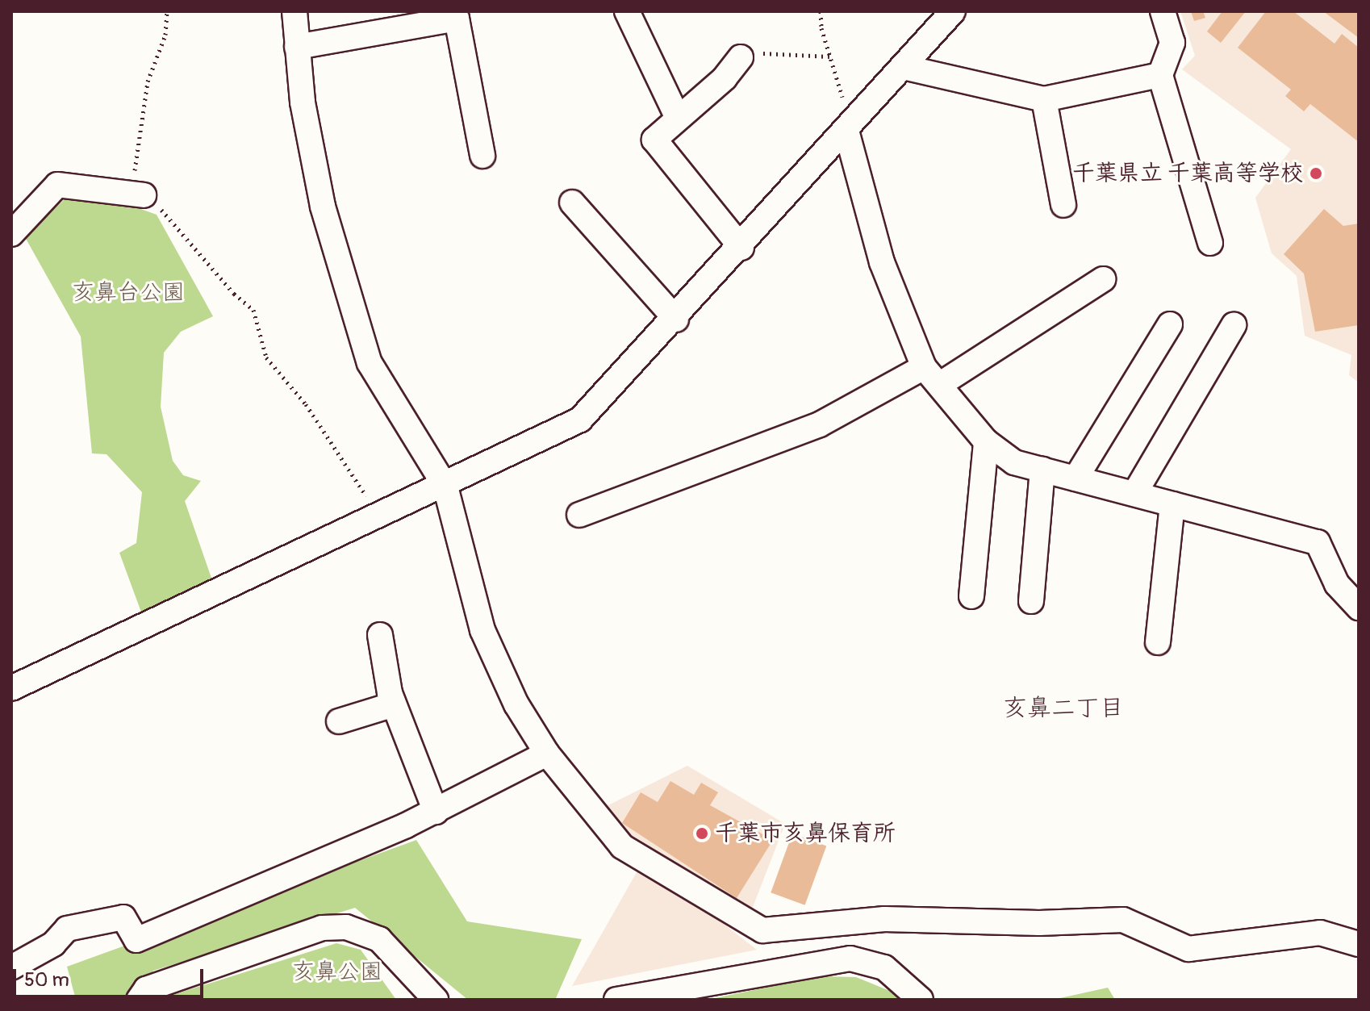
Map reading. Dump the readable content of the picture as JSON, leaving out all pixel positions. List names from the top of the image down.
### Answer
{
  "districts": ["亥鼻二丁目"],
  "parks": ["亥鼻台公園", "亥鼻公園"],
  "places": ["千葉県立 千葉高等学校", "千葉市亥鼻保育所"],
  "scale_bar": "50 m"
}
